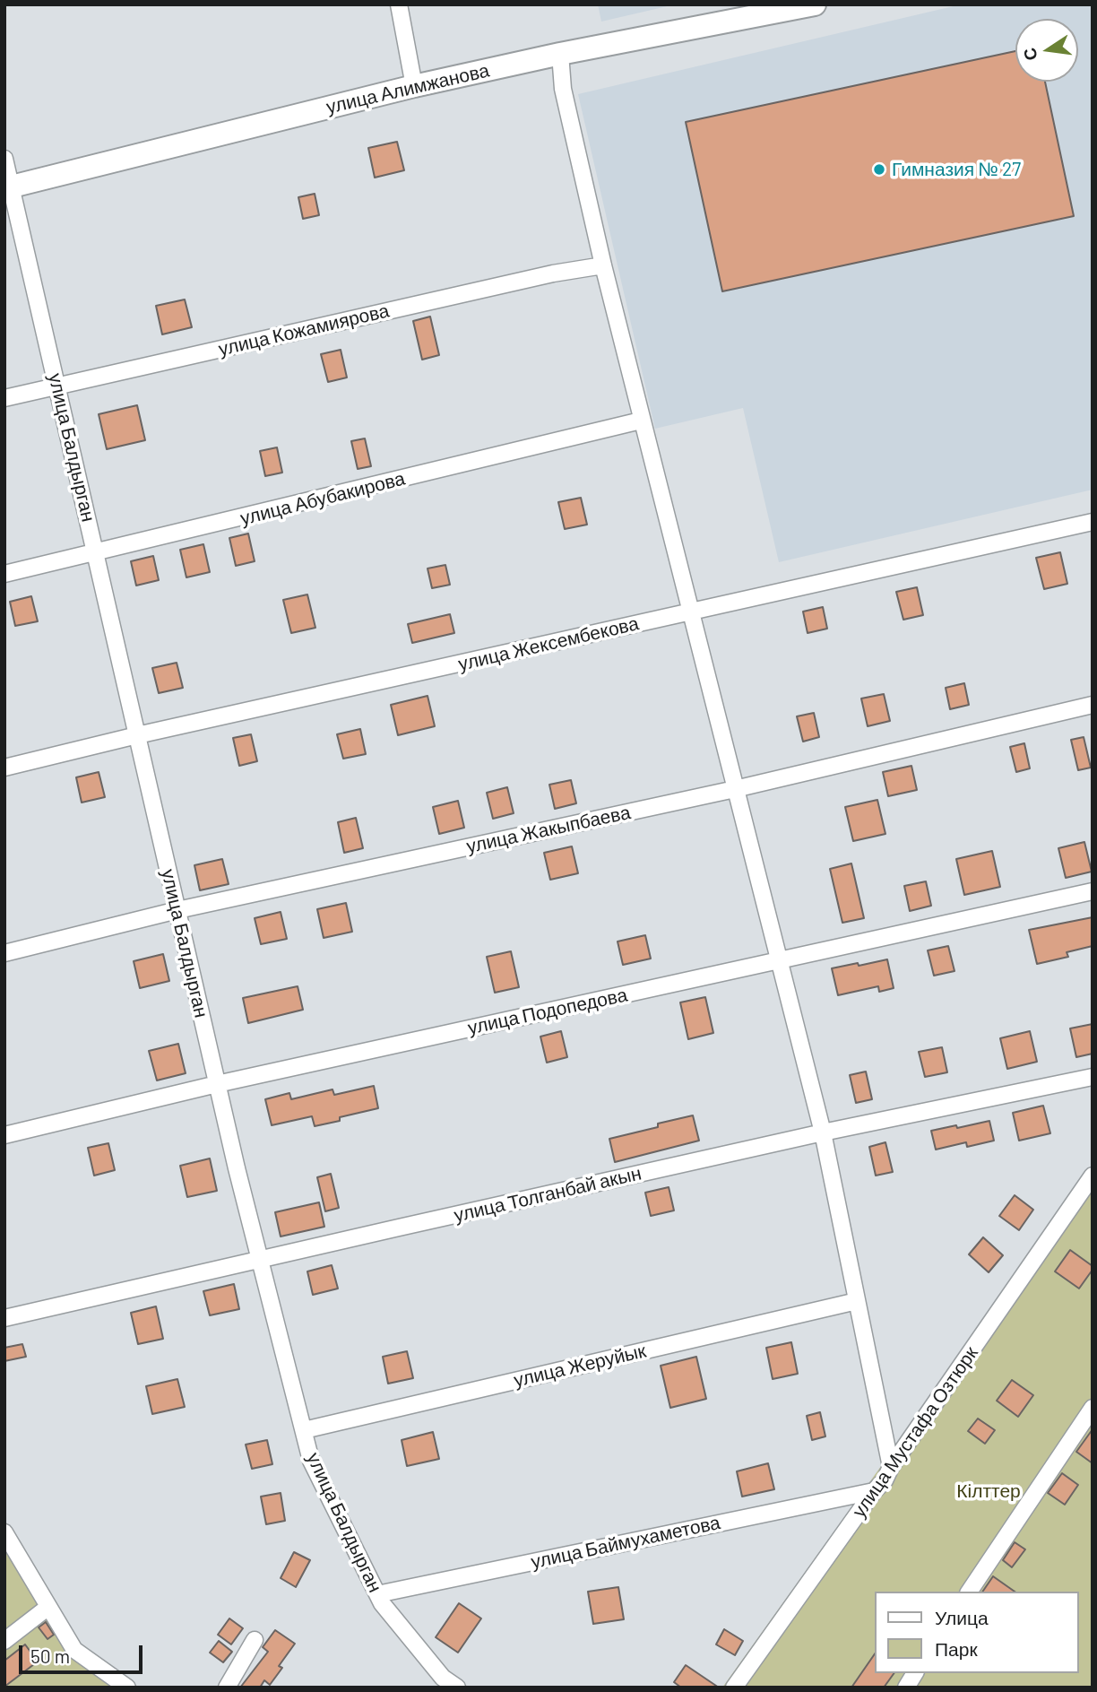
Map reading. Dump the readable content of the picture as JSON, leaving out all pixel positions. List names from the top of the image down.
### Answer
{
  "streets": {
    "street": [
      "улица Алимжанова",
      "улица Кожамиярова",
      "улица Балдырган",
      "улица Абубакирова",
      "улица Жексембекова",
      "улица Жакыпбаева",
      "улица Подопедова",
      "улица Толганбай акын",
      "улица Жеруйык",
      "улица Мустафа Озтюрк",
      "улица Баймухаметова"
    ]
  },
  "crossings": [
    ["улица Алимжанова", "улица Балдырган"],
    ["улица Кожамиярова", "улица Балдырган"],
    ["улица Балдырган", "улица Абубакирова"],
    ["улица Балдырган", "улица Жексембекова"],
    ["улица Балдырган", "улица Жакыпбаева"],
    ["улица Балдырган", "улица Подопедова"],
    ["улица Балдырган", "улица Толганбай акын"],
    ["улица Балдырган", "улица Жеруйык"],
    ["улица Балдырган", "улица Баймухаметова"],
    ["улица Мустафа Озтюрк", "улица Баймухаметова"]
  ],
  "parks": ["Кілттер"],
  "places": ["Гимназия № 27"],
  "legend": ["Улица", "Парк"],
  "scale_bar": "50 m",
  "north": "left"
}
